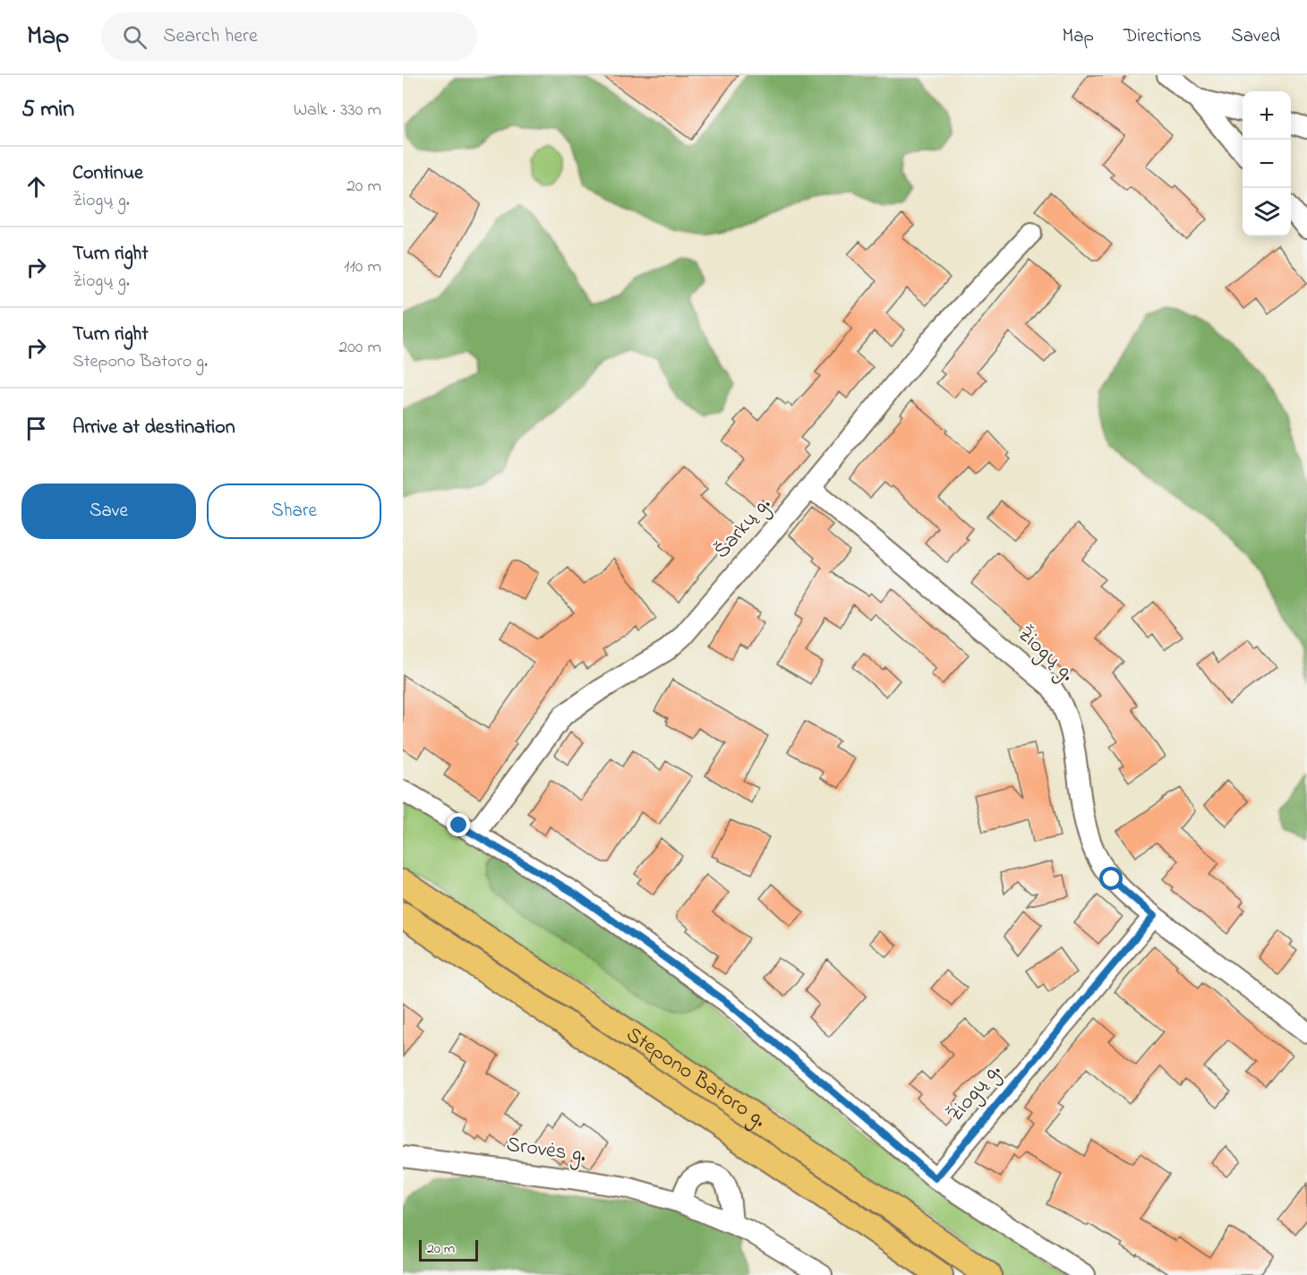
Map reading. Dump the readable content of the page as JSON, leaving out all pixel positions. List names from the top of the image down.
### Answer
{
  "streets": {
    "main road": ["Stepono Batoro g."],
    "street": ["Šarkų g.", "Žiogų g.", "Srovės g."]
  },
  "crossings": [
    ["Šarkų g.", "Žiogų g."]
  ],
  "scale_bar": "20 m",
  "page": {
    "header": "Map",
    "search": "Search here",
    "nav": ["Map", "Directions", "Saved"],
    "heading": ["5 min", "Walk · 330 m"],
    "map_buttons": ["+", "−"],
    "list": [
      ["Continue", "Žiogų g.", "20 m"],
      ["Turn right", "Žiogų g.", "110 m"],
      ["Turn right", "Stepono Batoro g.", "200 m"],
      "Arrive at destination"
    ],
    "buttons": ["Save", "Share"],
    "scale": "20 m"
  }
}
